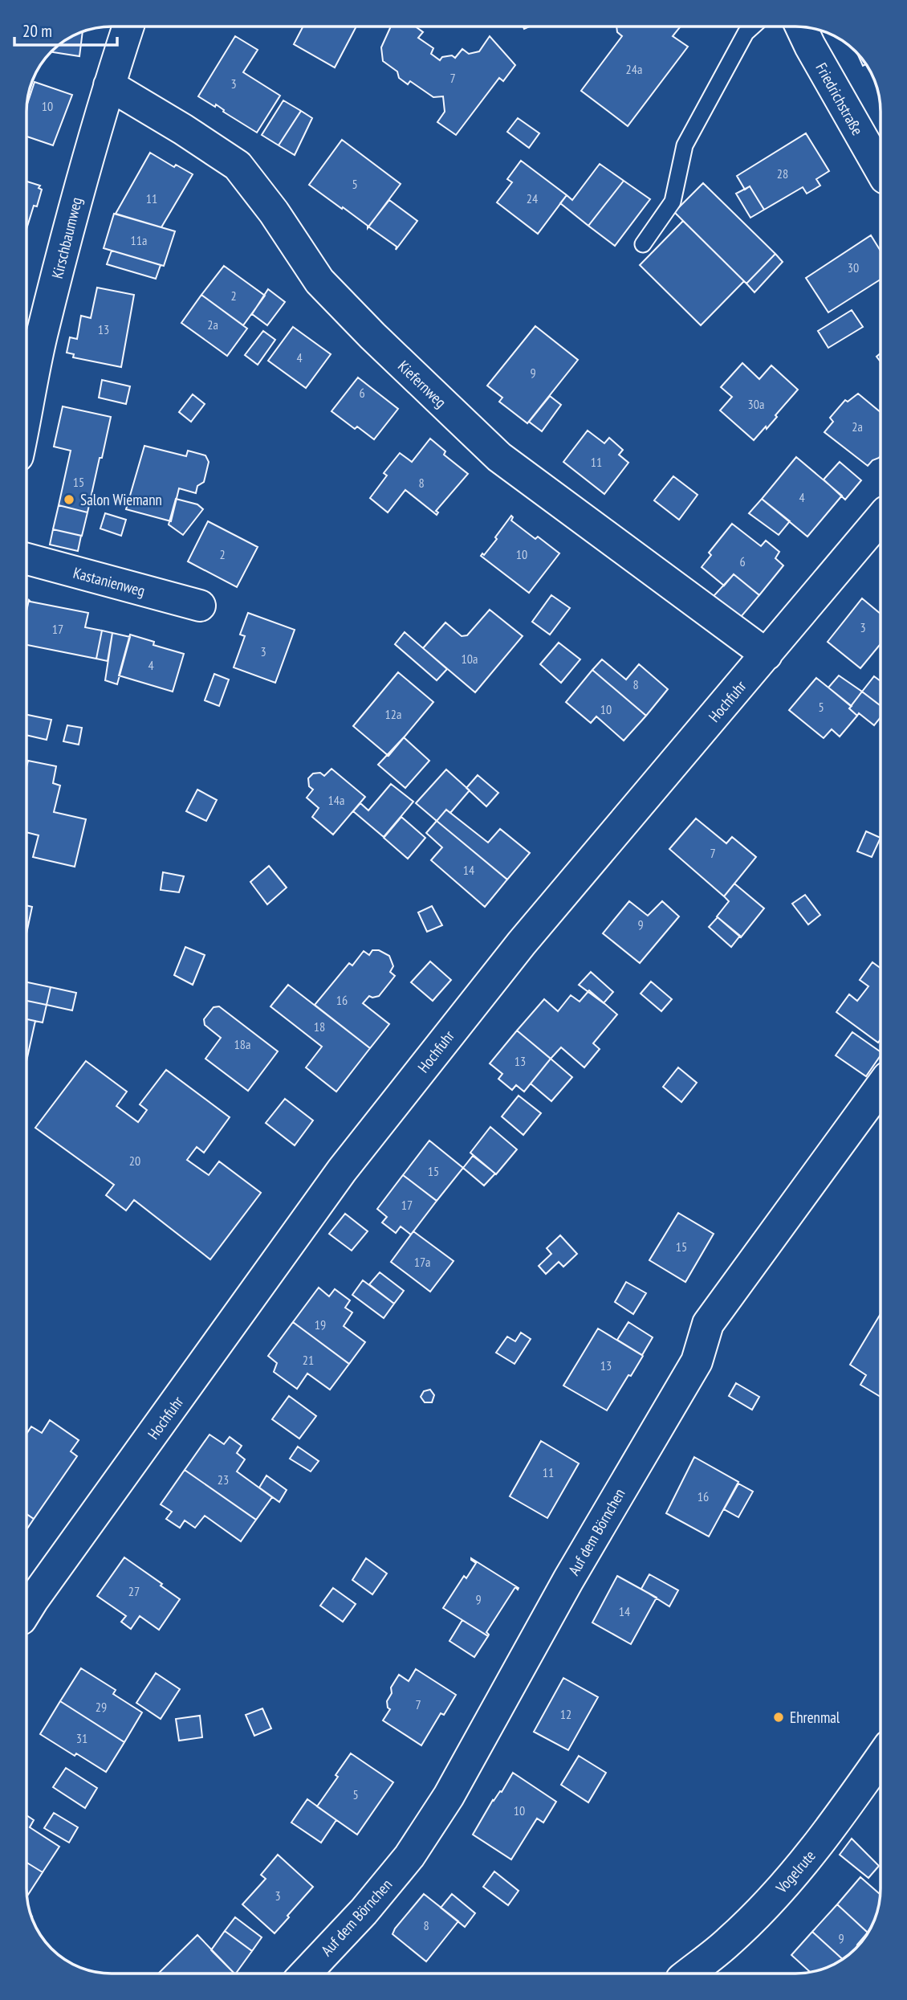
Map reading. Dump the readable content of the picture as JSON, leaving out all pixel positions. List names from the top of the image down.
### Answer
{
  "streets": {
    "street": [
      "Friedrichstraße",
      "Kirschbaumweg",
      "Kiefernweg",
      "Kastanienweg",
      "Hochfuhr",
      "Auf dem Börnchen",
      "Vogelrute"
    ]
  },
  "crossings": [
    ["Kirschbaumweg", "Kiefernweg"],
    ["Kiefernweg", "Hochfuhr"]
  ],
  "places": ["Salon Wiemann", "Ehrenmal"],
  "house_numbers": [
    "24a",
    "7",
    "3",
    "10",
    "28",
    "5",
    "11",
    "24",
    "11a",
    "30",
    "2",
    "2a",
    "13",
    "4",
    "9",
    "6",
    "30a",
    "2a",
    "11",
    "15",
    "8",
    "4",
    "2",
    "10",
    "6",
    "3",
    "17",
    "3",
    "10a",
    "4",
    "8",
    "5",
    "10",
    "12a",
    "14a",
    "7",
    "14",
    "9",
    "16",
    "18",
    "18a",
    "13",
    "20",
    "15",
    "17",
    "15",
    "17a",
    "19",
    "21",
    "13",
    "11",
    "23",
    "16",
    "27",
    "9",
    "14",
    "7",
    "29",
    "12",
    "31",
    "5",
    "10",
    "3",
    "8",
    "9"
  ],
  "scale_bar": "20 m"
}
